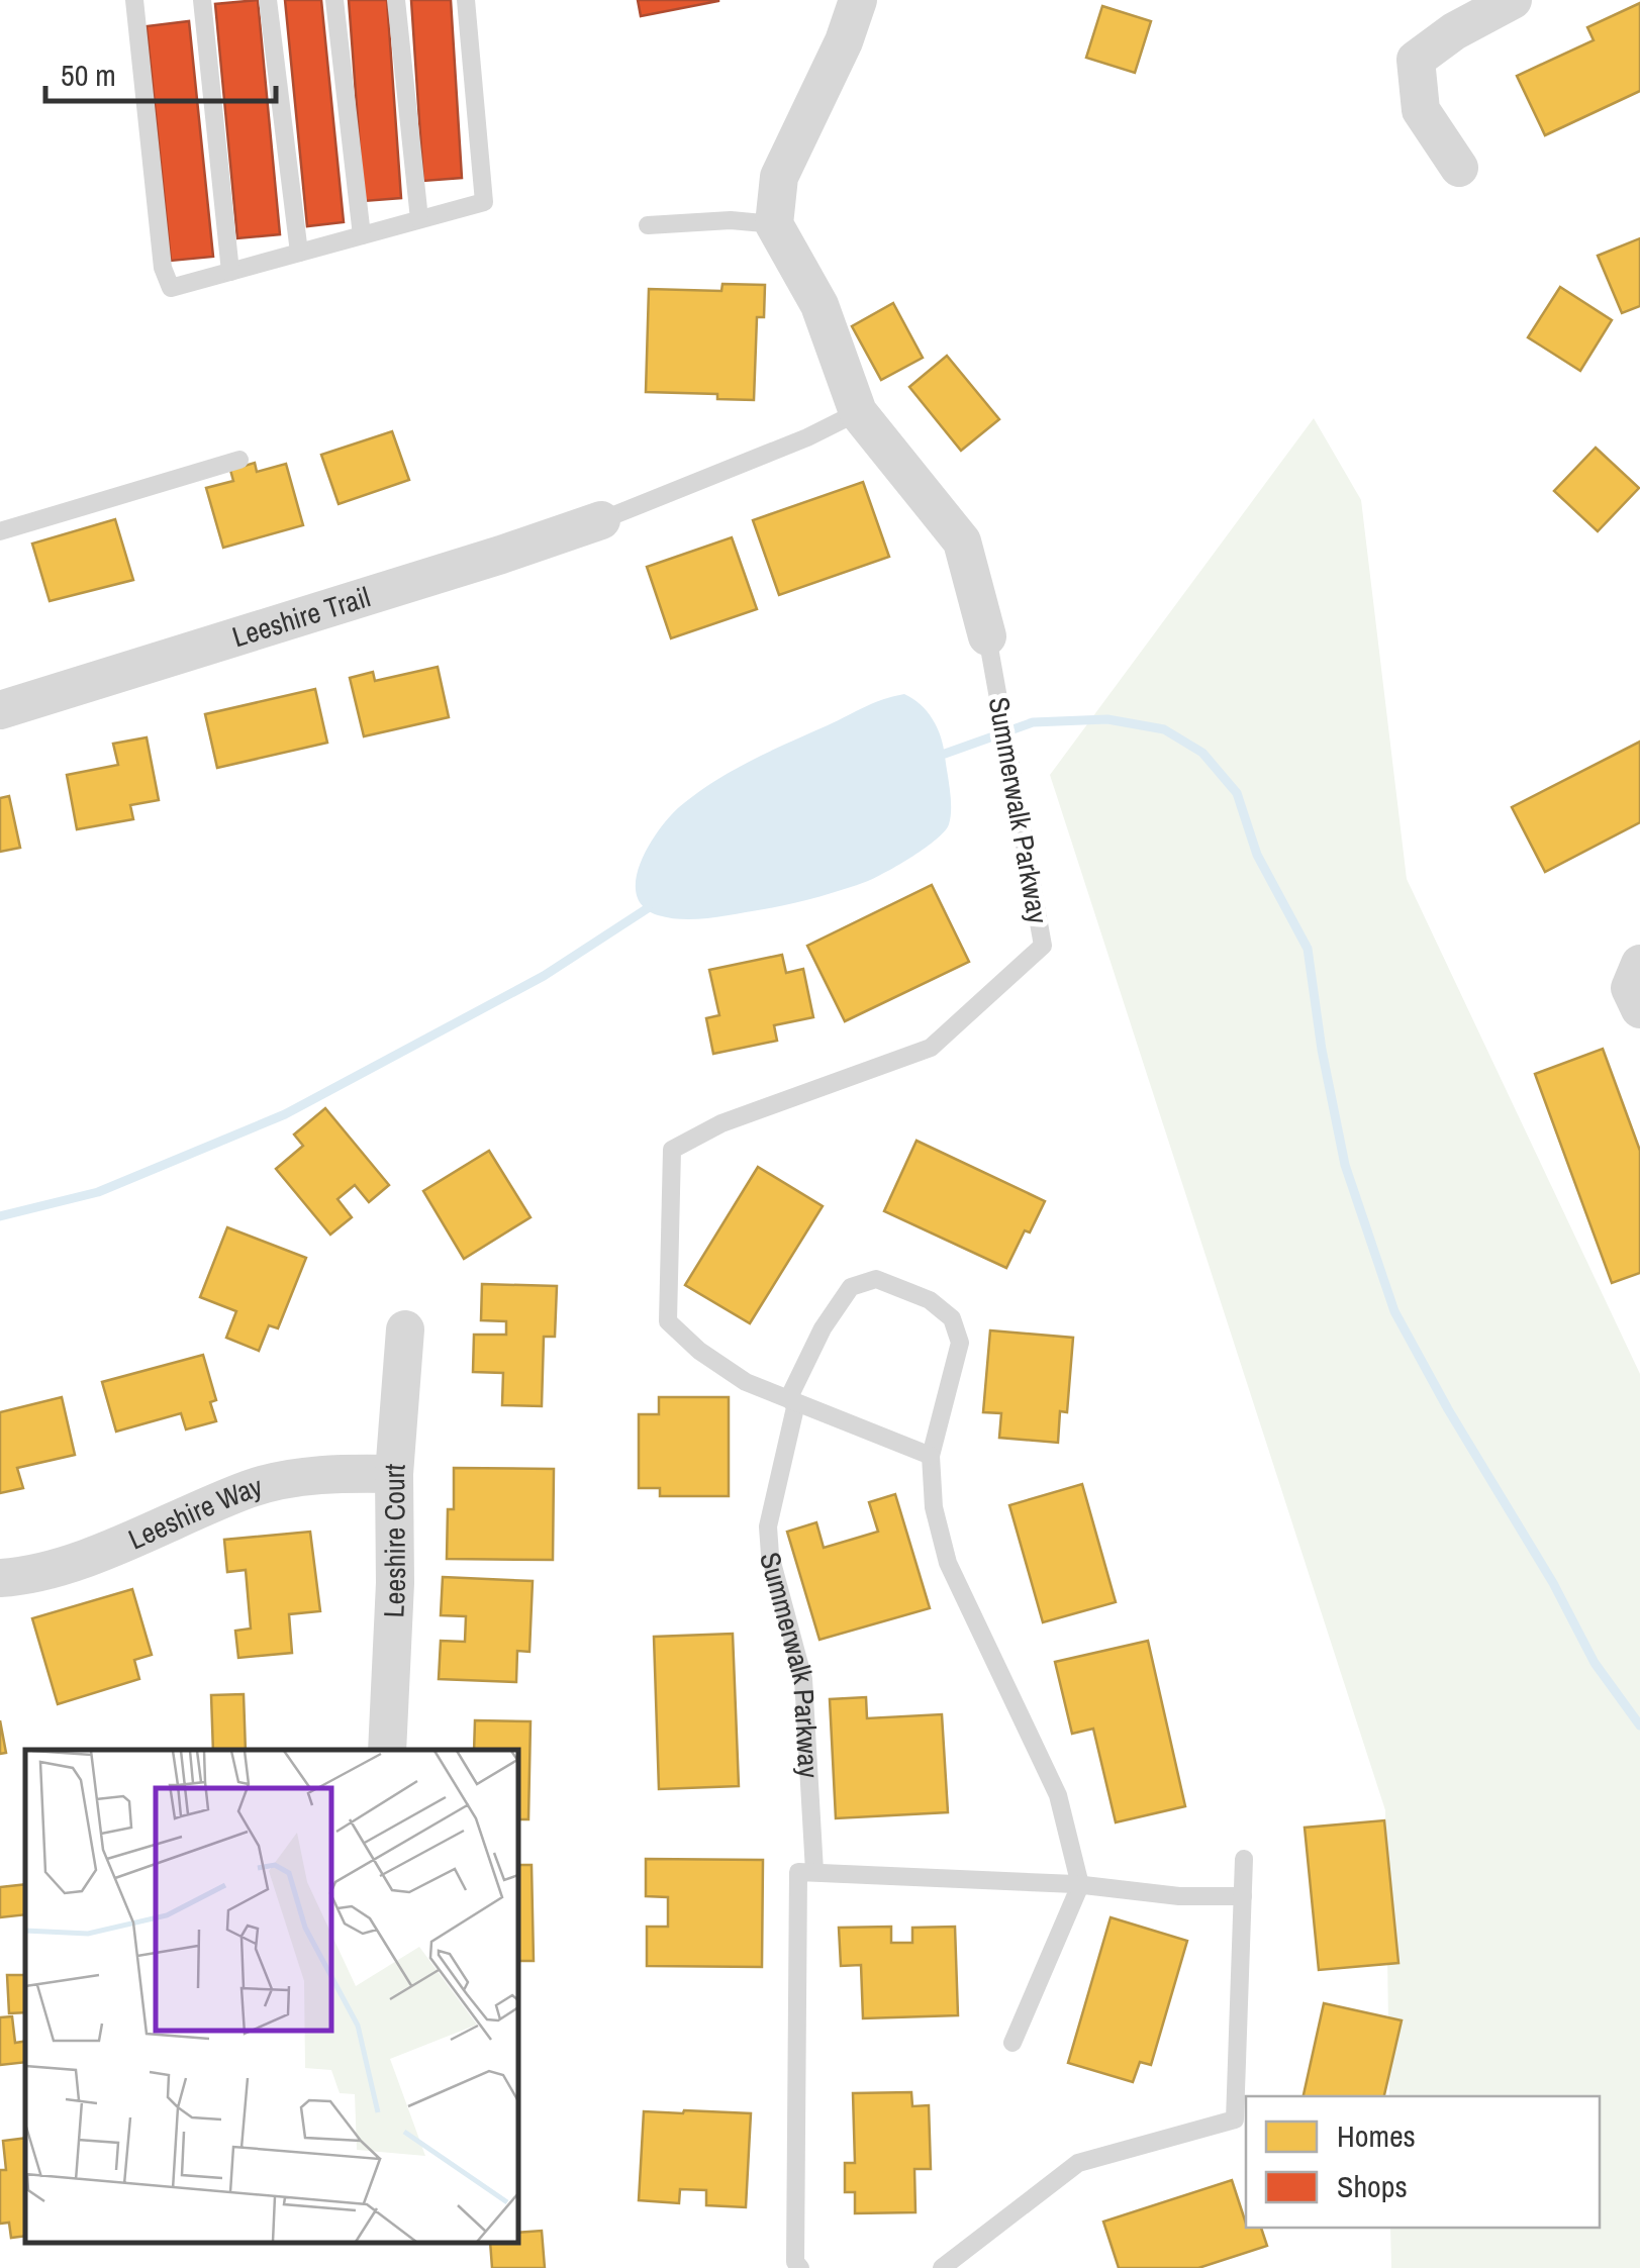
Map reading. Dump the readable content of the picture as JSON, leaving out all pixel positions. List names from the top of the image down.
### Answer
{
  "streets": {
    "street": [
      "Leeshire Trail",
      "Summerwalk Parkway",
      "Leeshire Way",
      "Leeshire Court"
    ]
  },
  "crossings": [
    ["Leeshire Way", "Leeshire Court"]
  ],
  "legend": ["Homes", "Shops"],
  "scale_bar": "50 m"
}
